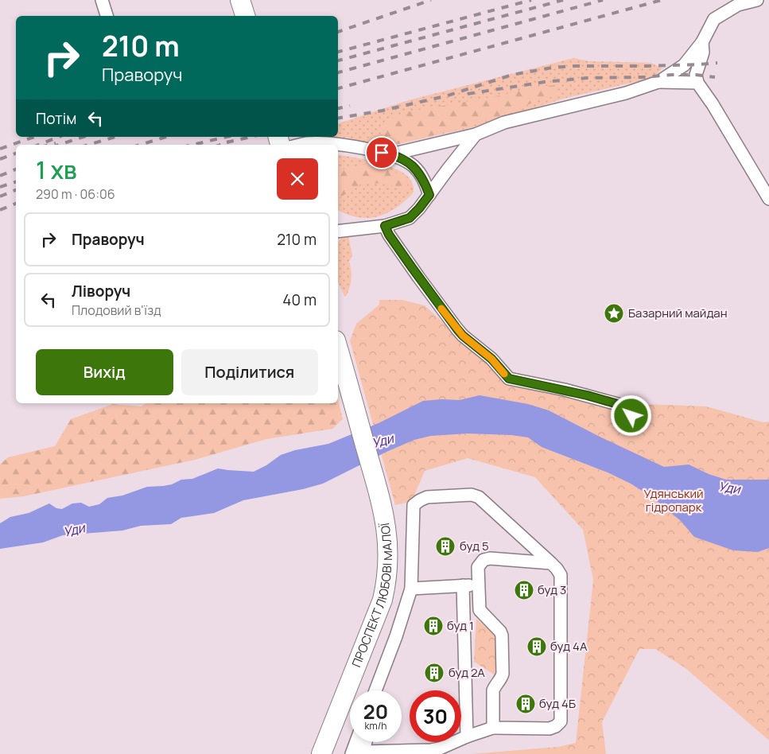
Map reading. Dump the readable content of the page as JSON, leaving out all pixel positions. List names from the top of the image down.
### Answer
{
  "streets": {
    "main road": ["ПРОСПЕКТ ЛЮБОВІ МАЛОЇ"]
  },
  "water": ["Уди"],
  "parks": ["Удянський гідропарк"],
  "places": {
    "place": ["Базарний майдан"],
    "building": [
      "буд 5",
      "буд 3",
      "буд 1",
      "буд 4А",
      "буд 2А",
      "буд 4Б"
    ]
  },
  "page": {
    "turn": ["210 m", "Праворуч"],
    "then": "Потім",
    "heading": ["1 хв", "290 m · 06:06"],
    "list": [
      {
        "name": "Праворуч",
        "value": "210 m"
      },
      {
        "name": "Ліворуч",
        "note": "Плодовий в'їзд",
        "value": "40 m"
      }
    ],
    "buttons": ["Вихід", "Поділитися"],
    "speed": "20 km/h",
    "limit": "30"
  }
}
